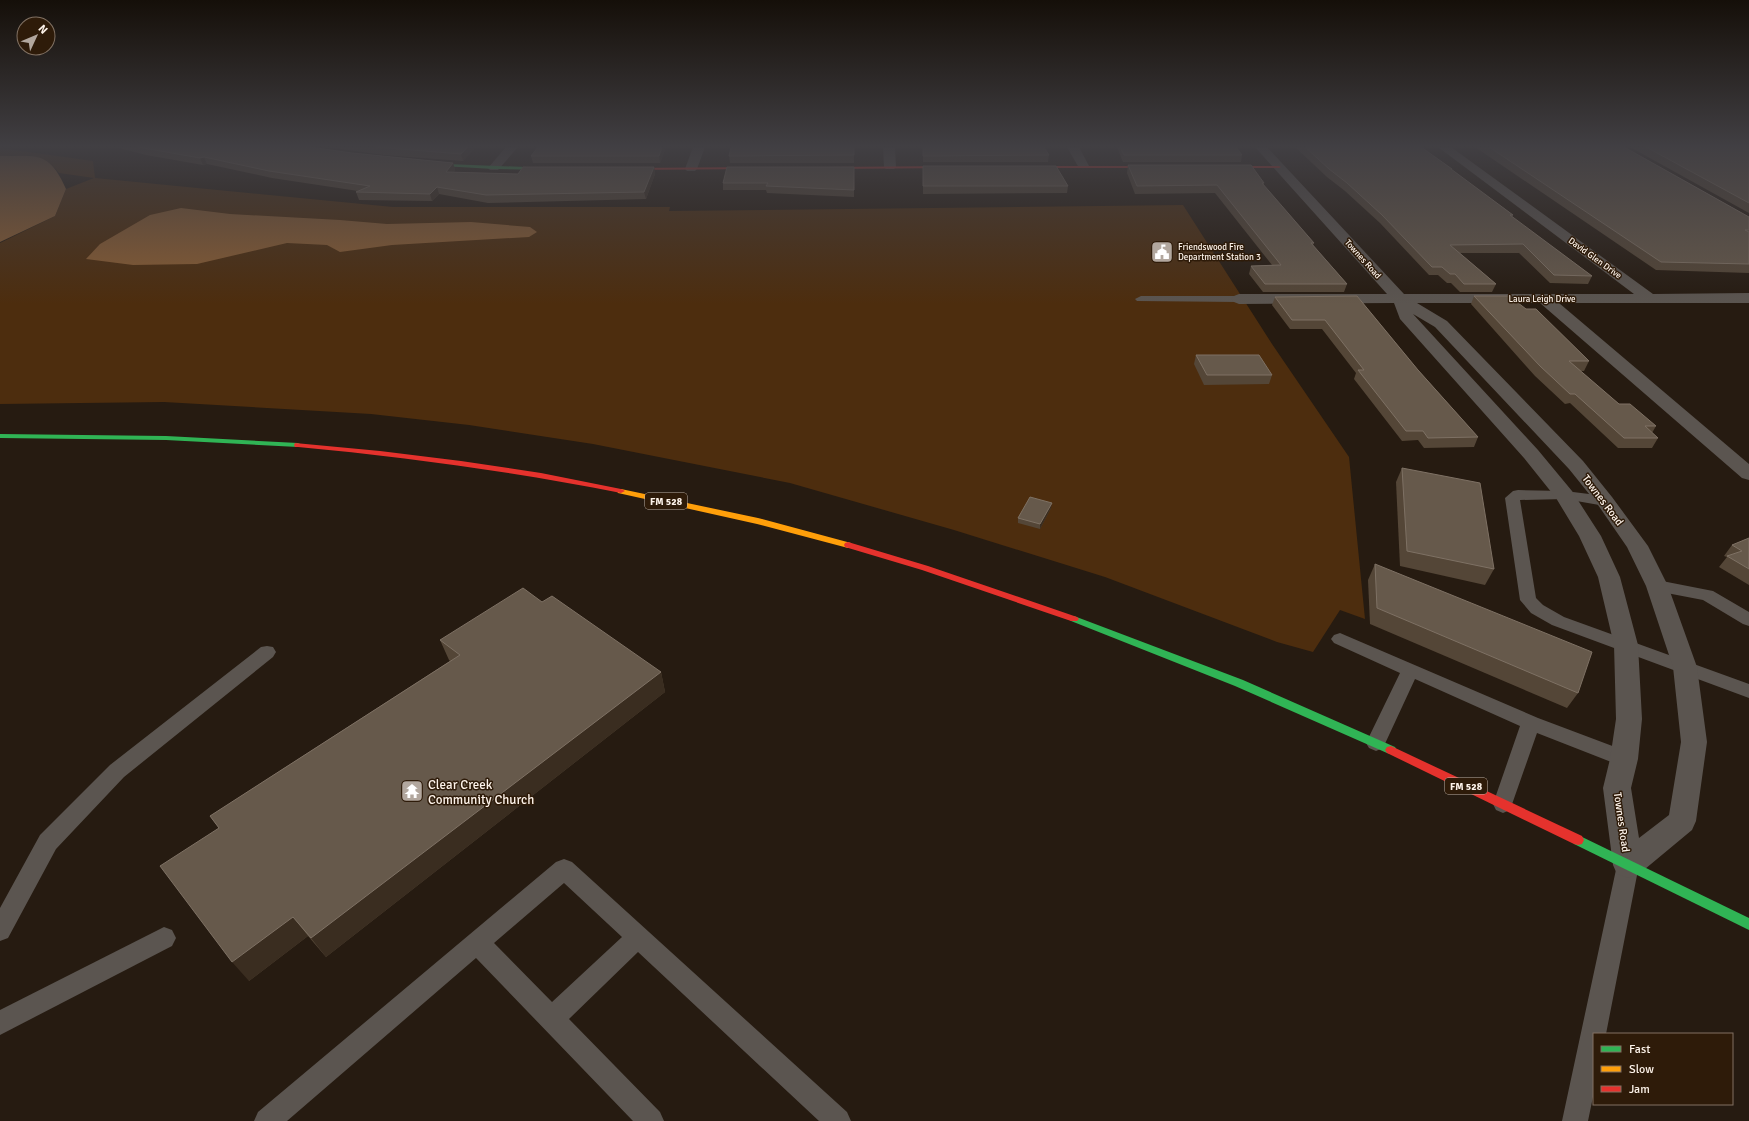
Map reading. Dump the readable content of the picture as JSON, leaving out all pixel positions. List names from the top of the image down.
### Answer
{
  "streets": {
    "main road": ["FM 528"],
    "street": ["David Glen Drive", "Townes Road", "Laura Leigh Drive"]
  },
  "crossings": [
    ["David Glen Drive", "Laura Leigh Drive"],
    ["Townes Road", "Laura Leigh Drive"],
    ["Townes Road", "FM 528"]
  ],
  "places": {
    "public building": ["Friendswood Fire Department Station 3"],
    "temple": ["Clear Creek Community Church"]
  },
  "legend": ["Fast", "Slow", "Jam"],
  "north": "top right"
}
